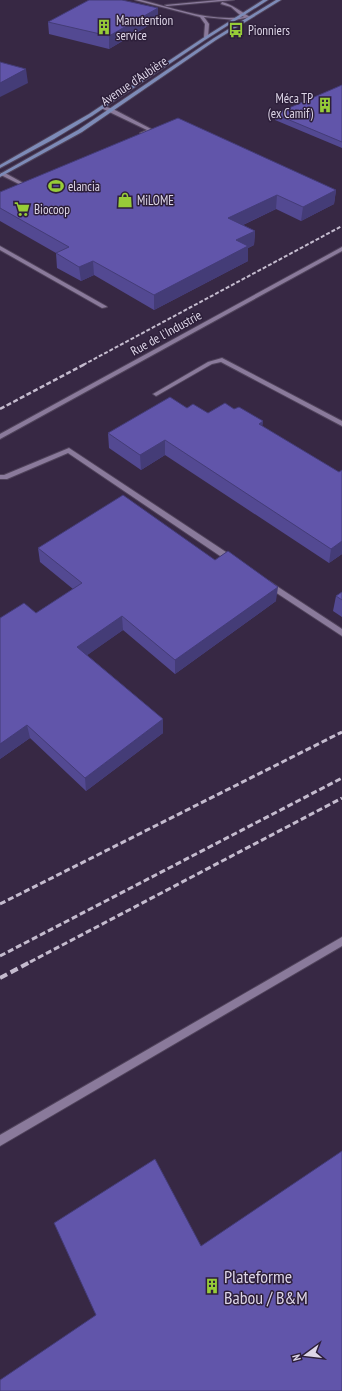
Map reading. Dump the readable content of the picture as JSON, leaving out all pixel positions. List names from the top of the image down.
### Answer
{
  "streets": {
    "main road": ["Avenue d'Aubière"],
    "street": ["Rue de l'Industrie"]
  },
  "places": {
    "building": ["Manutention service", "Méca TP (ex Camif)", "Plateforme Babou / B&M"],
    "bus stop": ["Pionniers"],
    "sports": ["elancia"],
    "shop": ["MiLOME"],
    "supermarket": ["Biocoop"]
  },
  "north": "left"
}
